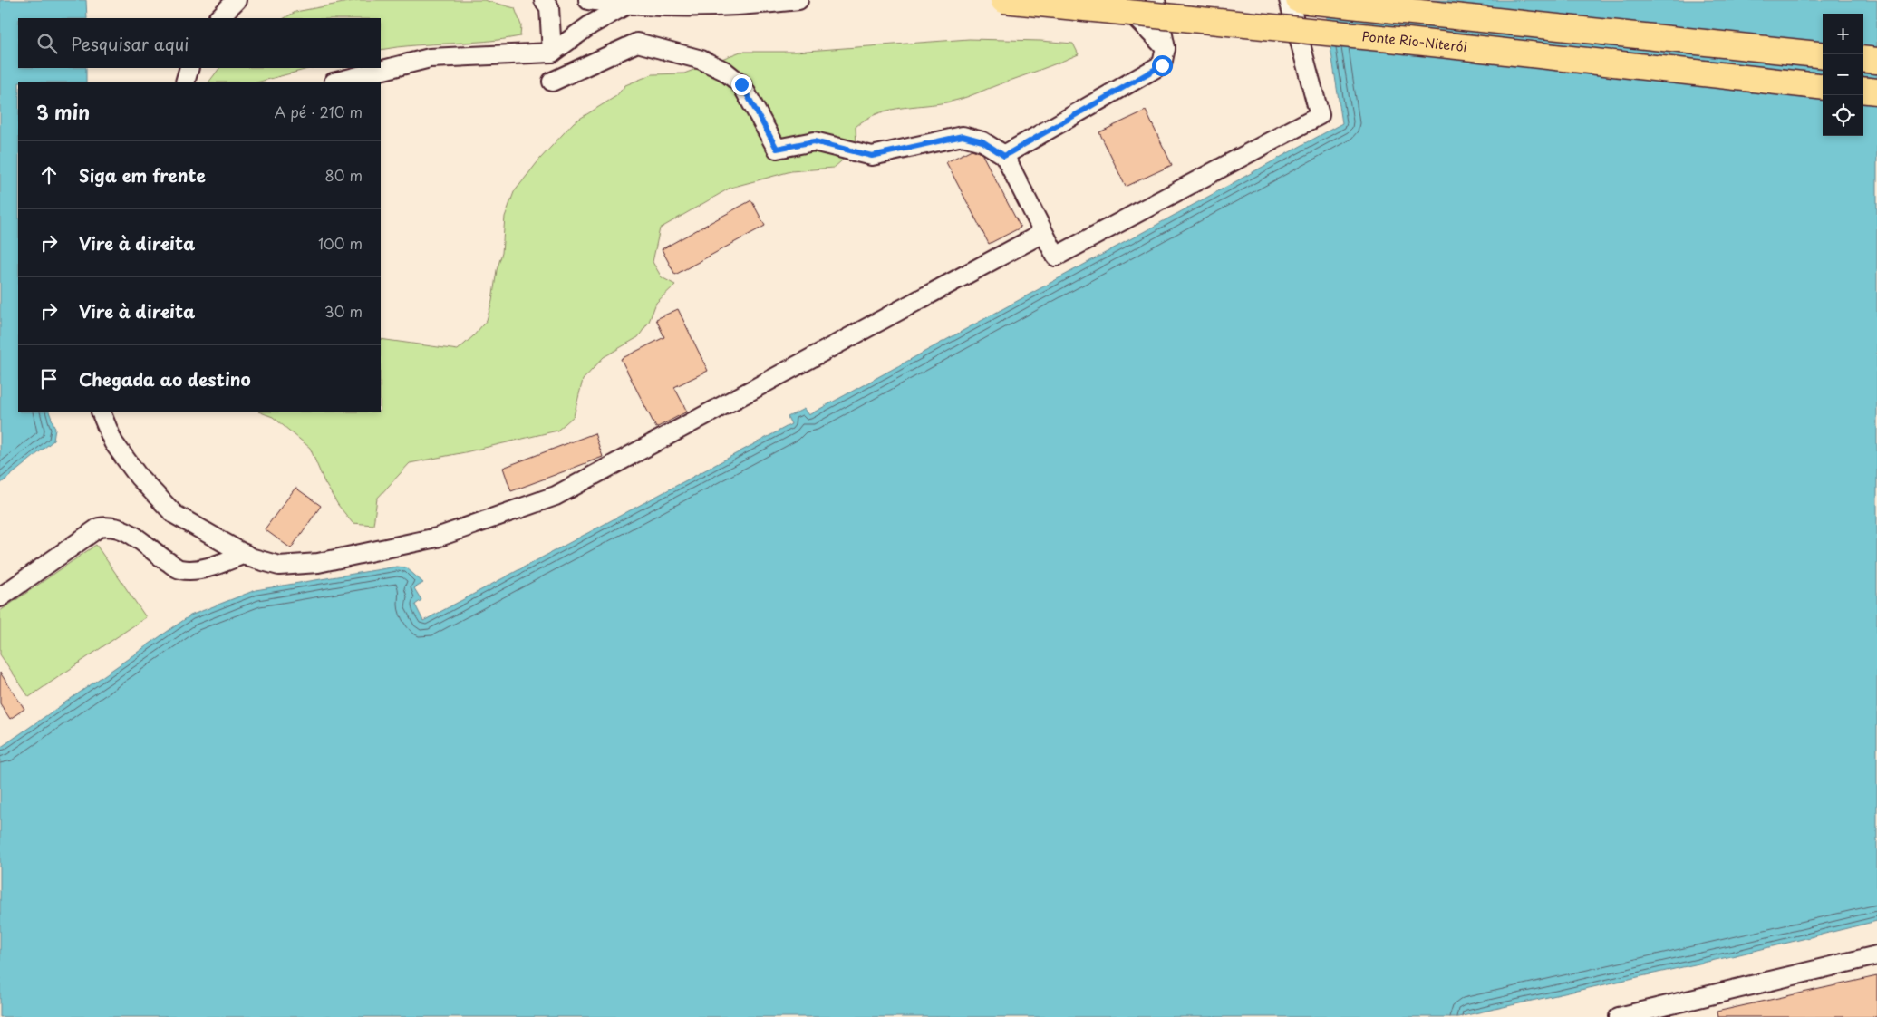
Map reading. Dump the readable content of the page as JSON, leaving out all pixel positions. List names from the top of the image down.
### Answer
{
  "streets": {
    "highway": ["Ponte Rio-Niterói"]
  },
  "page": {
    "map_buttons": ["+", "−"],
    "search": "Pesquisar aqui",
    "heading": ["3 min", "A pé · 210 m"],
    "list": [
      ["Siga em frente", "80 m"],
      ["Vire à direita", "100 m"],
      ["Vire à direita", "30 m"],
      "Chegada ao destino"
    ]
  }
}
